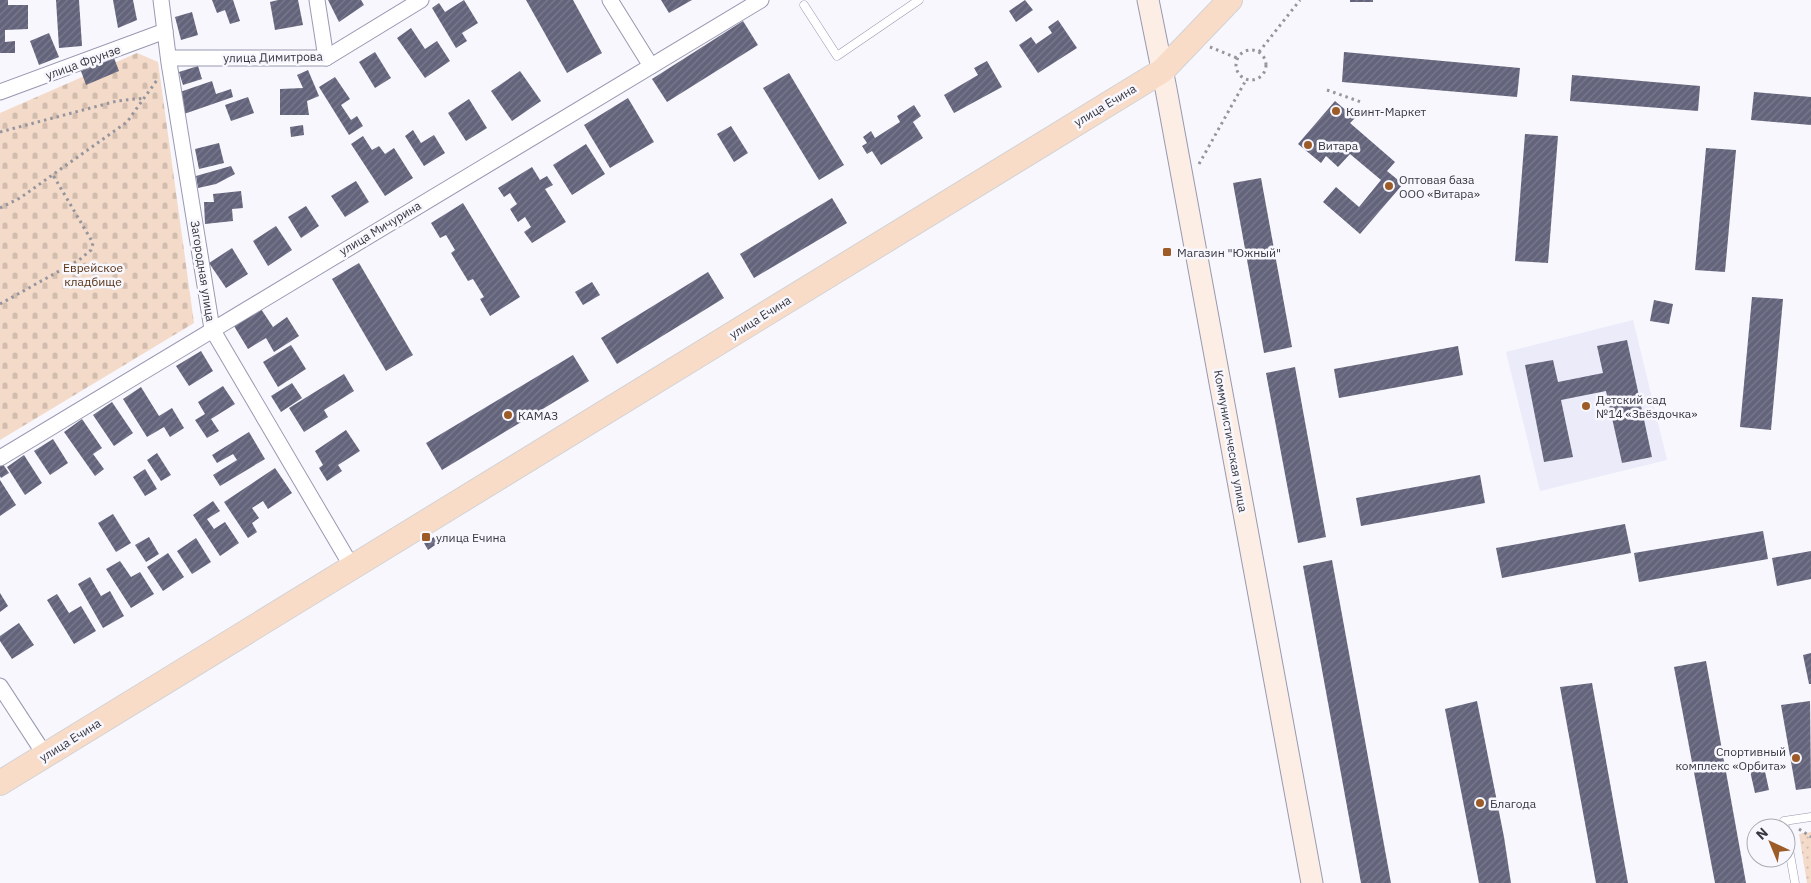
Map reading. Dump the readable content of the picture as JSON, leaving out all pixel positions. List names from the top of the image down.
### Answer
{
  "streets": {
    "main road": ["улица Ечина", "Коммунистическая улица"],
    "street": [
      "улица Димитрова",
      "улица Фрунзе",
      "улица Мичурина",
      "Загородная улица"
    ]
  },
  "crossings": [
    ["улица Димитрова", "Загородная улица"],
    ["улица Фрунзе", "Загородная улица"],
    ["улица Ечина", "Загородная улица"],
    ["улица Ечина", "Коммунистическая улица"],
    ["улица Мичурина", "Загородная улица"]
  ],
  "parks": ["Еврейское кладбище"],
  "places": {
    "other": [
      "Квинт-Маркет",
      "Витара",
      "Оптовая база ООО «Витара»",
      "Детский сад №14 «Звёздочка»",
      "КАМАЗ",
      "Спортивный комплекс «Орбита»",
      "Благода"
    ],
    "transit": ["Магазин \"Южный\"", "улица Ечина"]
  },
  "north": "top left"
}
